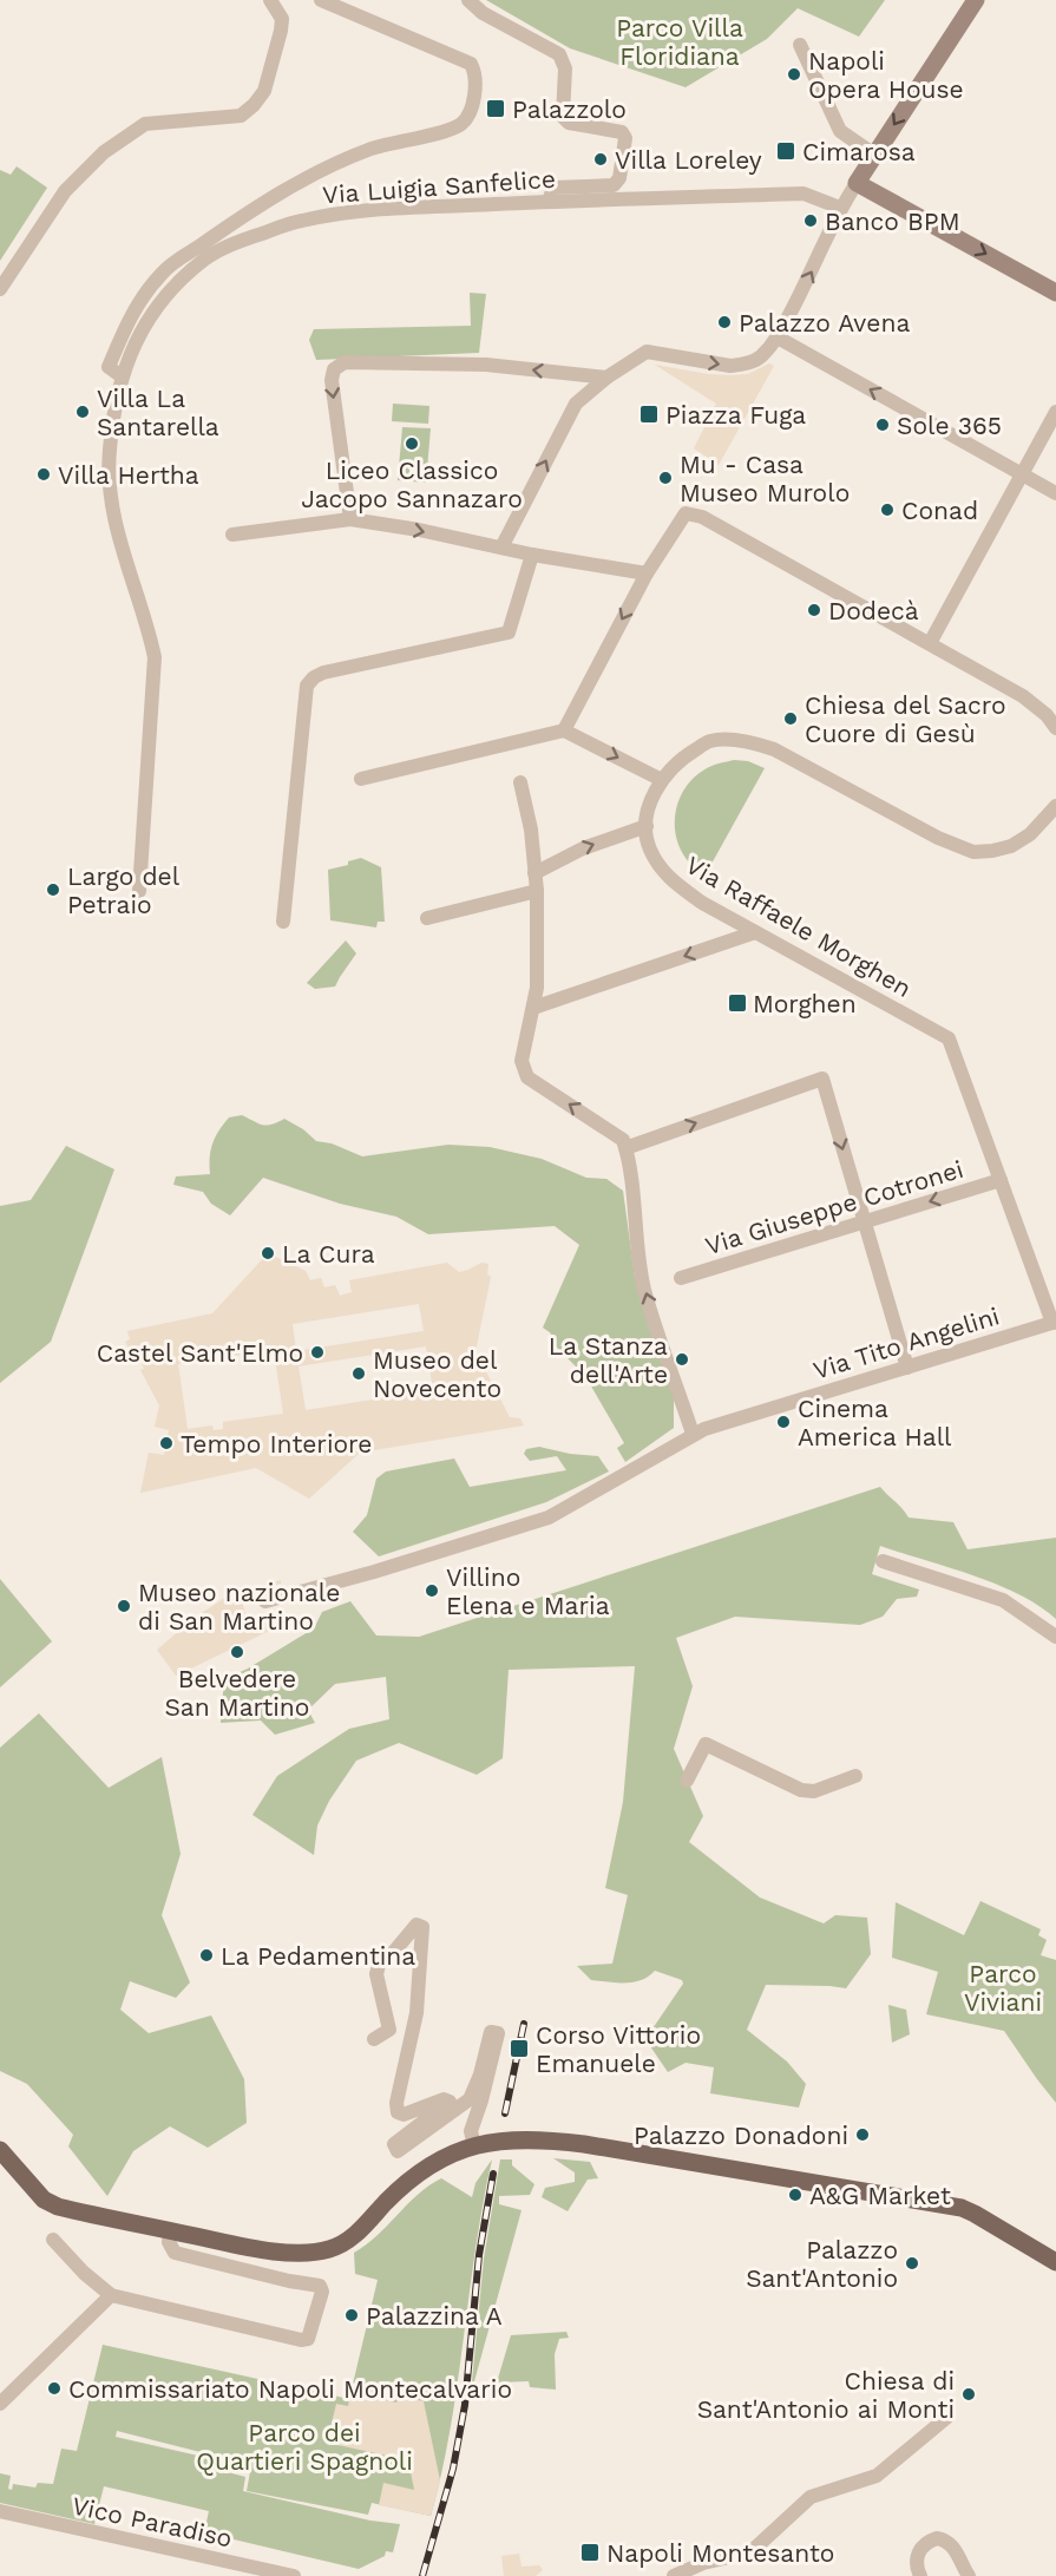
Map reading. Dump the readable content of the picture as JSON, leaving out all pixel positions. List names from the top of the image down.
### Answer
{
  "streets": {
    "street": [
      "Via Luigia Sanfelice",
      "Via Raffaele Morghen",
      "Via Giuseppe Cotronei",
      "Via Tito Angelini",
      "Vico Paradiso"
    ]
  },
  "crossings": [
    ["Via Raffaele Morghen", "Via Giuseppe Cotronei"]
  ],
  "one_way": ["Via Giuseppe Cotronei"],
  "parks": ["Parco Villa Floridiana", "Parco Viviani", "Parco dei Quartieri Spagnoli"],
  "places": {
    "other": [
      "Napoli Opera House",
      "Villa Loreley",
      "Banco BPM",
      "Palazzo Avena",
      "Villa La Santarella",
      "Sole 365",
      "Liceo Classico Jacopo Sannazaro",
      "Villa Hertha",
      "Mu - Casa Museo Murolo",
      "Conad",
      "Dodecà",
      "Chiesa del Sacro Cuore di Gesù",
      "Largo del Petraio",
      "La Cura",
      "Castel Sant'Elmo",
      "La Stanza dell'Arte",
      "Museo del Novecento",
      "Cinema America Hall",
      "Tempo Interiore",
      "Villino Elena e Maria",
      "Museo nazionale di San Martino",
      "Belvedere San Martino",
      "La Pedamentina",
      "Palazzo Donadoni",
      "A&G Market",
      "Palazzo Sant'Antonio",
      "Palazzina A",
      "Commissariato Napoli Montecalvario",
      "Chiesa di Sant'Antonio ai Monti"
    ],
    "transit": [
      "Palazzolo",
      "Cimarosa",
      "Piazza Fuga",
      "Morghen",
      "Corso Vittorio Emanuele",
      "Napoli Montesanto"
    ]
  }
}
